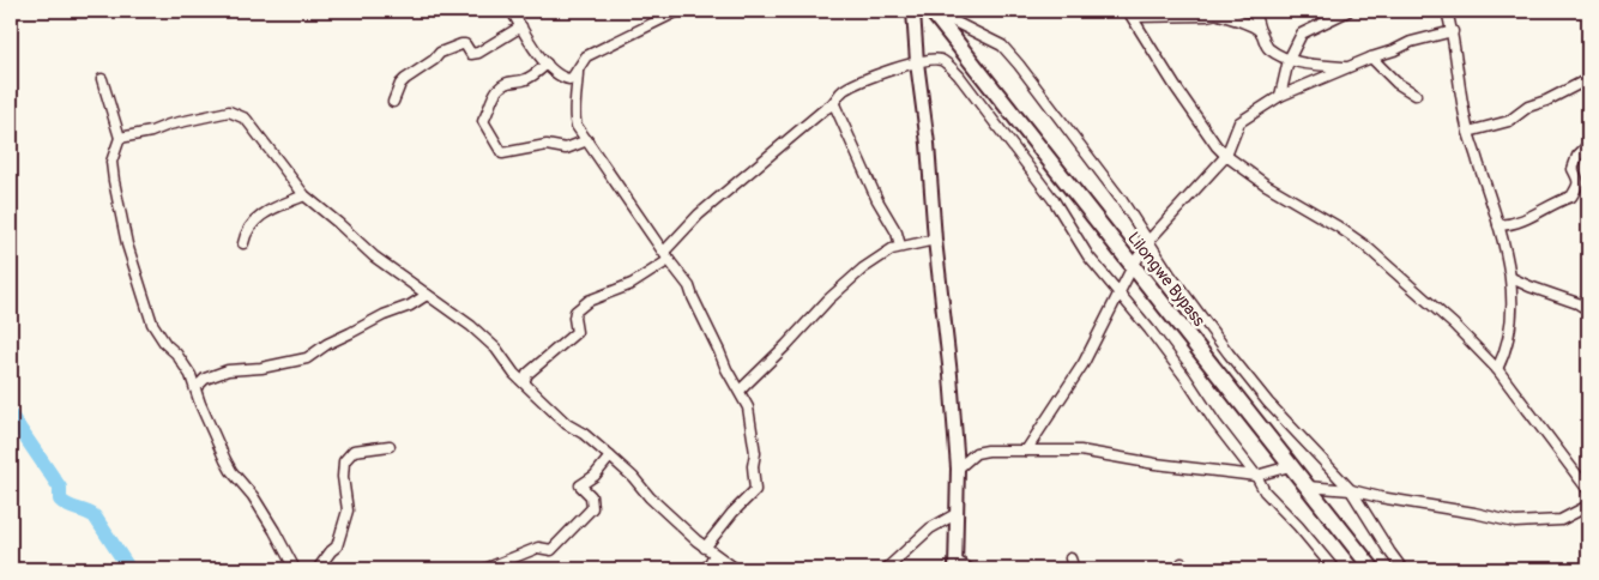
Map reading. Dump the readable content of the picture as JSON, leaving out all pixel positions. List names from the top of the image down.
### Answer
{
  "streets": {
    "main road": ["Lilongwe Bypass"]
  }
}
